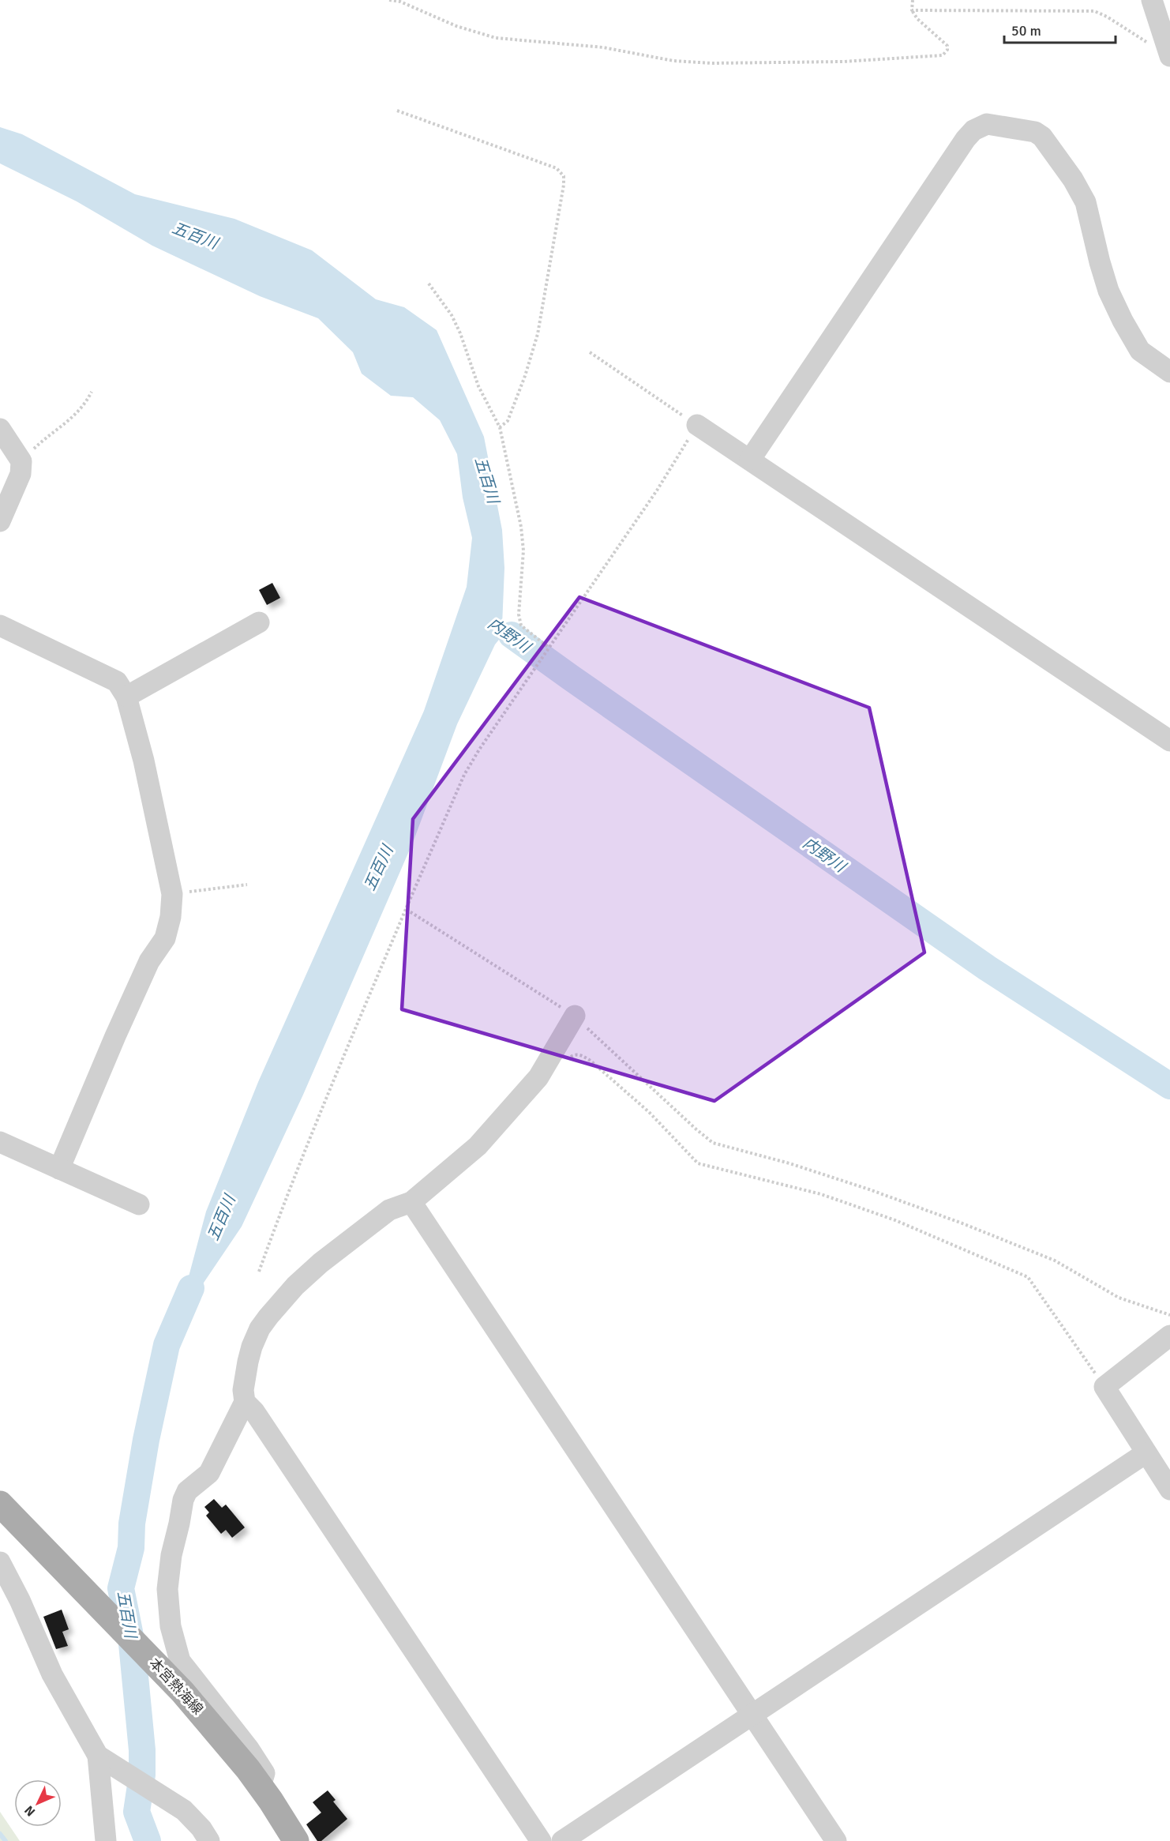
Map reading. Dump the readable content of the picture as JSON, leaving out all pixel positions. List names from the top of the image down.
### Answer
{
  "streets": {
    "main road": ["本宮熱海線"]
  },
  "water": ["五百川", "内野川"],
  "scale_bar": "50 m",
  "north": "bottom left"
}
